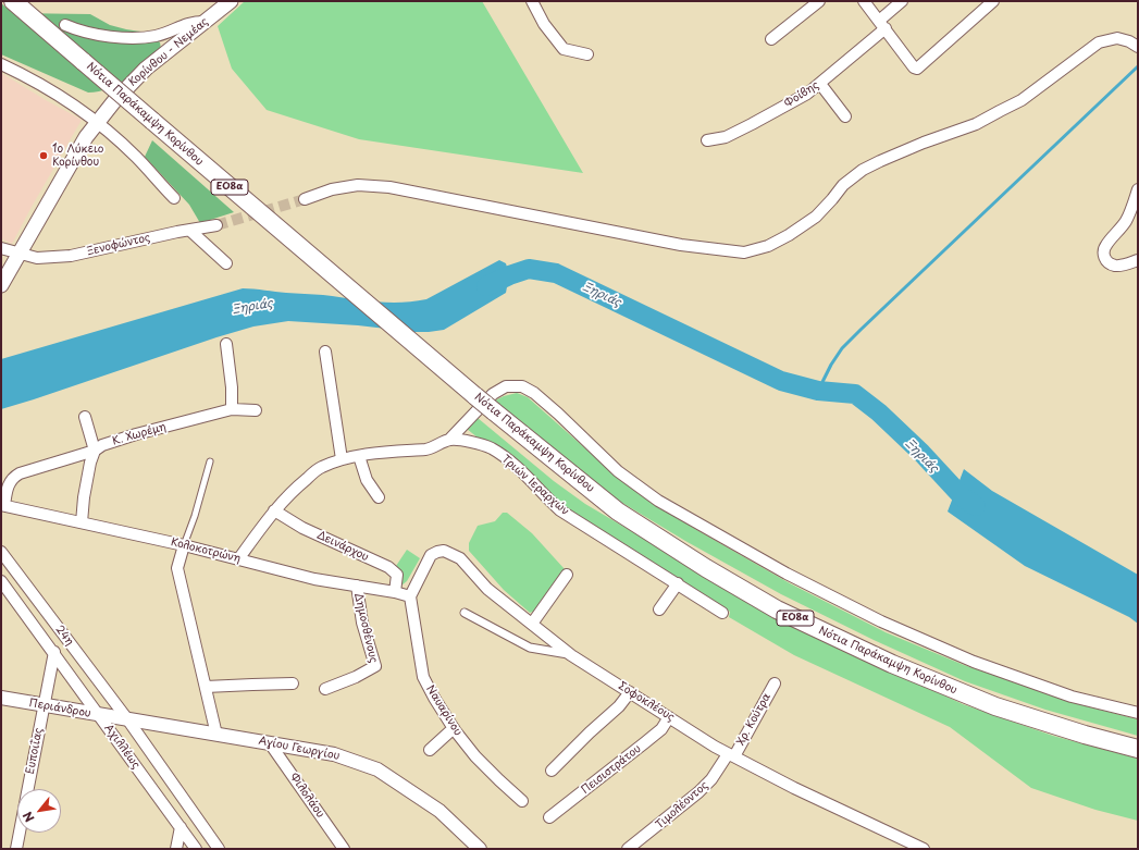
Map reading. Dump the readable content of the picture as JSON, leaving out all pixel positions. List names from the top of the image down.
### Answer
{
  "streets": {
    "highway": ["Νότια Παράκαμψη Κορίνθου", "ΕΟ8α"],
    "main road": ["Κορίνθου - Νεμέας"],
    "street": [
      "Φοίβης",
      "Ξενοφώντος",
      "Κ. Χωρέμη",
      "Τριών Ιεραρχών",
      "Δεινάρχου",
      "Κολοκοτρώνη",
      "Δημοσθένους",
      "24η",
      "Σοφοκλέους",
      "Περιάνδρου",
      "Ναυαρίνου",
      "Χρ. Κούτρα",
      "Αχιλλέως",
      "Αγίου Γεωργίου",
      "Ευποιΐας",
      "Πεισιστράτου",
      "Φιλολάου",
      "Τιμολέοντος"
    ]
  },
  "crossings": [
    ["Κορίνθου - Νεμέας", "Ξενοφώντος"],
    ["Κ. Χωρέμη", "Κολοκοτρώνη"],
    ["Δεινάρχου", "Κολοκοτρώνη"],
    ["Κολοκοτρώνη", "Δημοσθένους"],
    ["Κολοκοτρώνη", "Σοφοκλέους"],
    ["Κολοκοτρώνη", "Ναυαρίνου"],
    ["24η", "Περιάνδρου"],
    ["24η", "Αχιλλέως"],
    ["24η", "Αγίου Γεωργίου"],
    ["Σοφοκλέους", "Ναυαρίνου"],
    ["Σοφοκλέους", "Χρ. Κούτρα"],
    ["Σοφοκλέους", "Πεισιστράτου"],
    ["Σοφοκλέους", "Τιμολέοντος"],
    ["Περιάνδρου", "Αχιλλέως"],
    ["Περιάνδρου", "Αγίου Γεωργίου"],
    ["Περιάνδρου", "Ευποιΐας"],
    ["Χρ. Κούτρα", "Τιμολέοντος"],
    ["Αχιλλέως", "Αγίου Γεωργίου"],
    ["Αχιλλέως", "Ευποιΐας"],
    ["Αγίου Γεωργίου", "Φιλολάου"]
  ],
  "water": ["Ξηριάς"],
  "places": ["1ο Λύκειο Κορίνθου"],
  "north": "bottom left"
}
